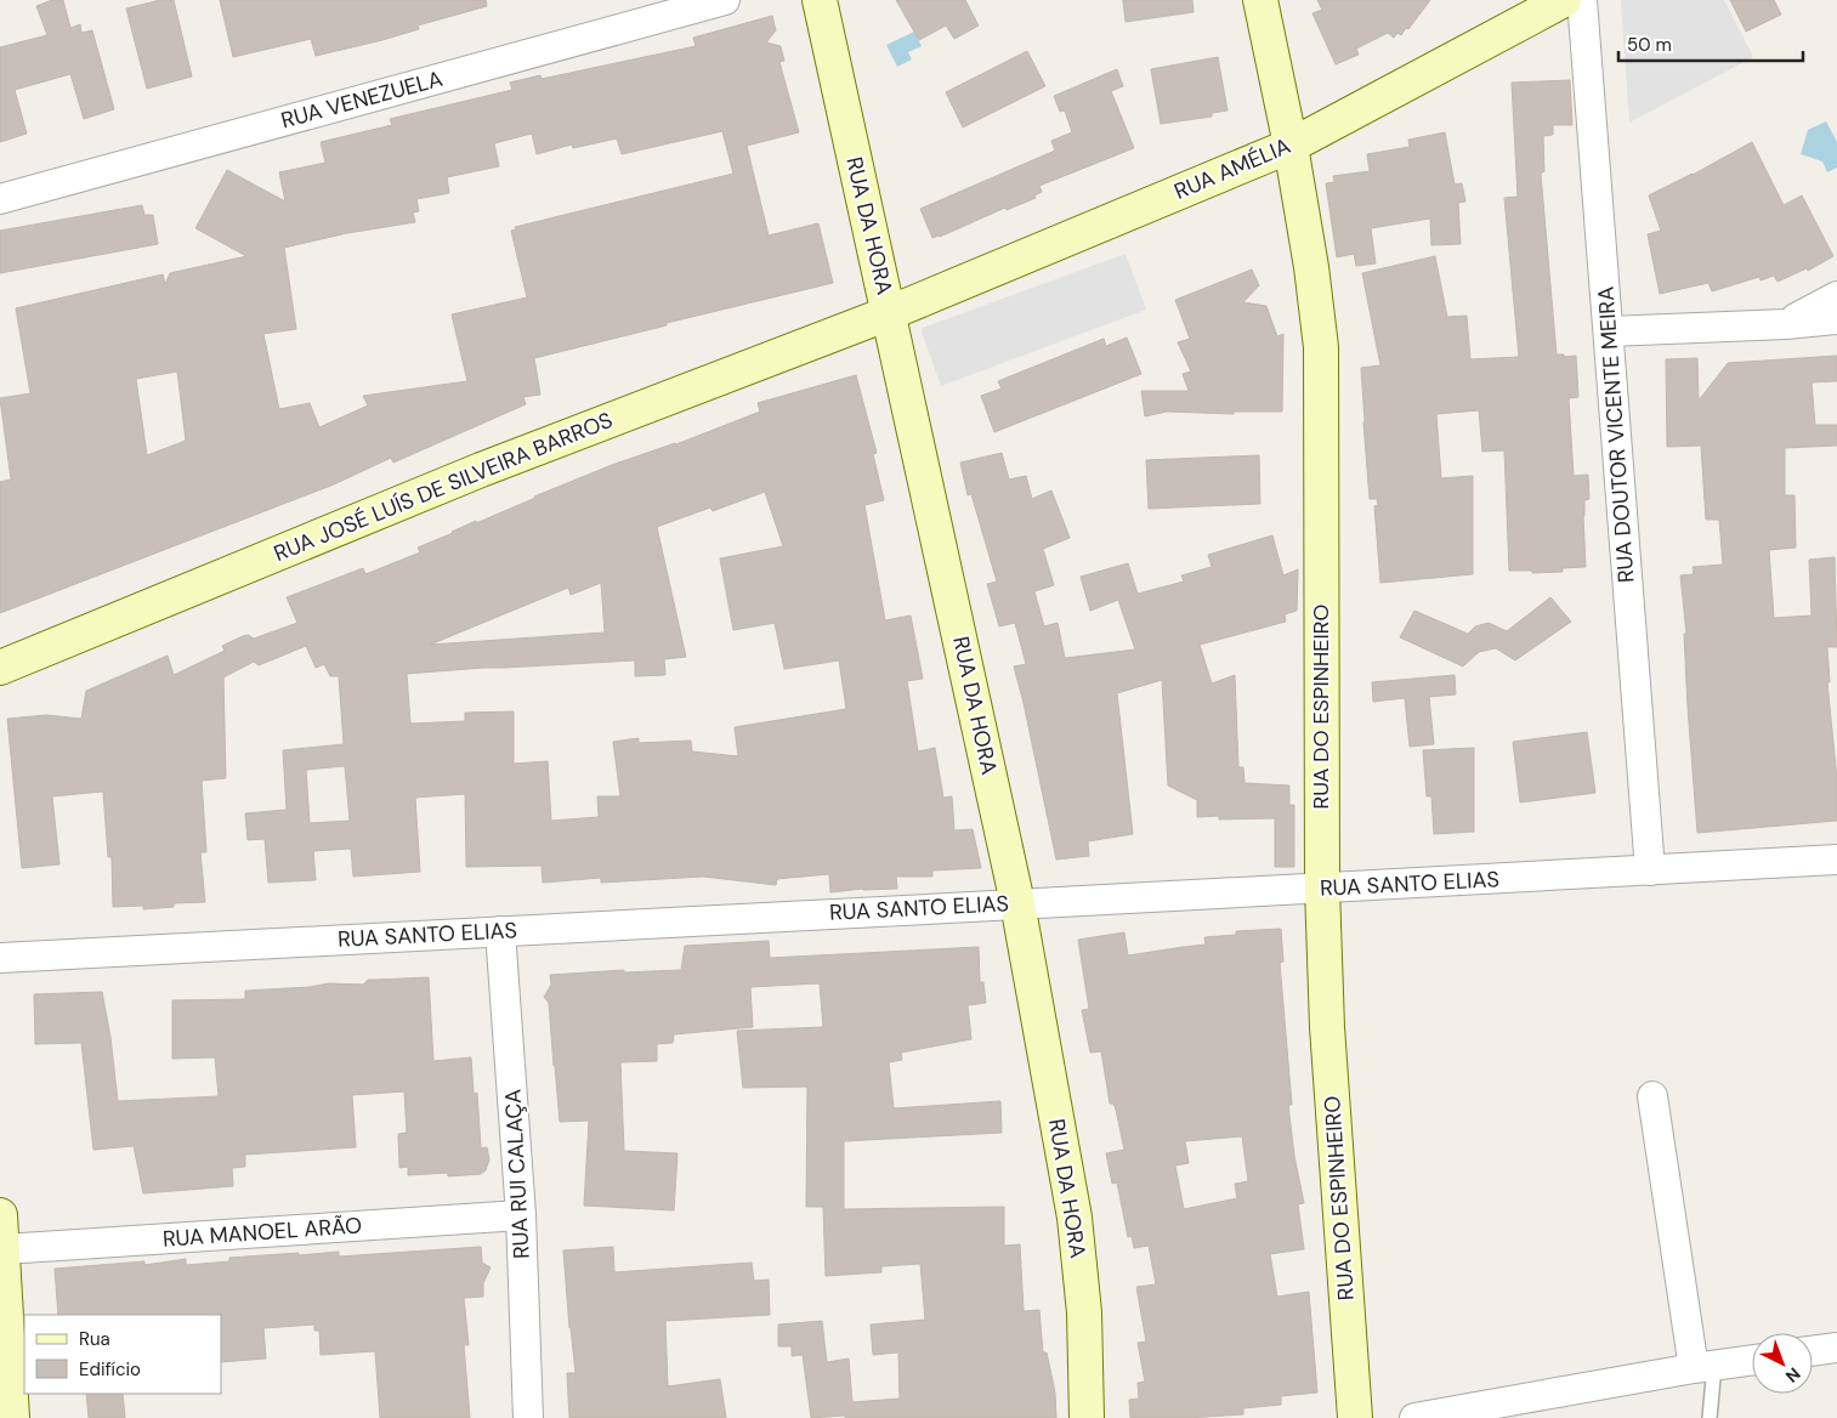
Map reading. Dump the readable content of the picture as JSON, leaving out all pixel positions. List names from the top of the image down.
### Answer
{
  "streets": {
    "street": [
      "RUA VENEZUELA",
      "RUA AMÉLIA",
      "RUA DA HORA",
      "RUA DOUTOR VICENTE MEIRA",
      "RUA JOSÉ LUÍS DE SILVEIRA BARROS",
      "RUA DO ESPINHEIRO",
      "RUA SANTO ELIAS",
      "RUA RUI CALAÇA",
      "RUA MANOEL ARÃO"
    ]
  },
  "crossings": [
    ["RUA AMÉLIA", "RUA DA HORA"],
    ["RUA AMÉLIA", "RUA JOSÉ LUÍS DE SILVEIRA BARROS"],
    ["RUA AMÉLIA", "RUA DO ESPINHEIRO"],
    ["RUA DA HORA", "RUA JOSÉ LUÍS DE SILVEIRA BARROS"],
    ["RUA DA HORA", "RUA SANTO ELIAS"],
    ["RUA DOUTOR VICENTE MEIRA", "RUA SANTO ELIAS"],
    ["RUA DO ESPINHEIRO", "RUA SANTO ELIAS"],
    ["RUA SANTO ELIAS", "RUA RUI CALAÇA"],
    ["RUA RUI CALAÇA", "RUA MANOEL ARÃO"]
  ],
  "legend": ["Rua", "Edifício"],
  "scale_bar": "50 m",
  "north": "bottom right"
}
